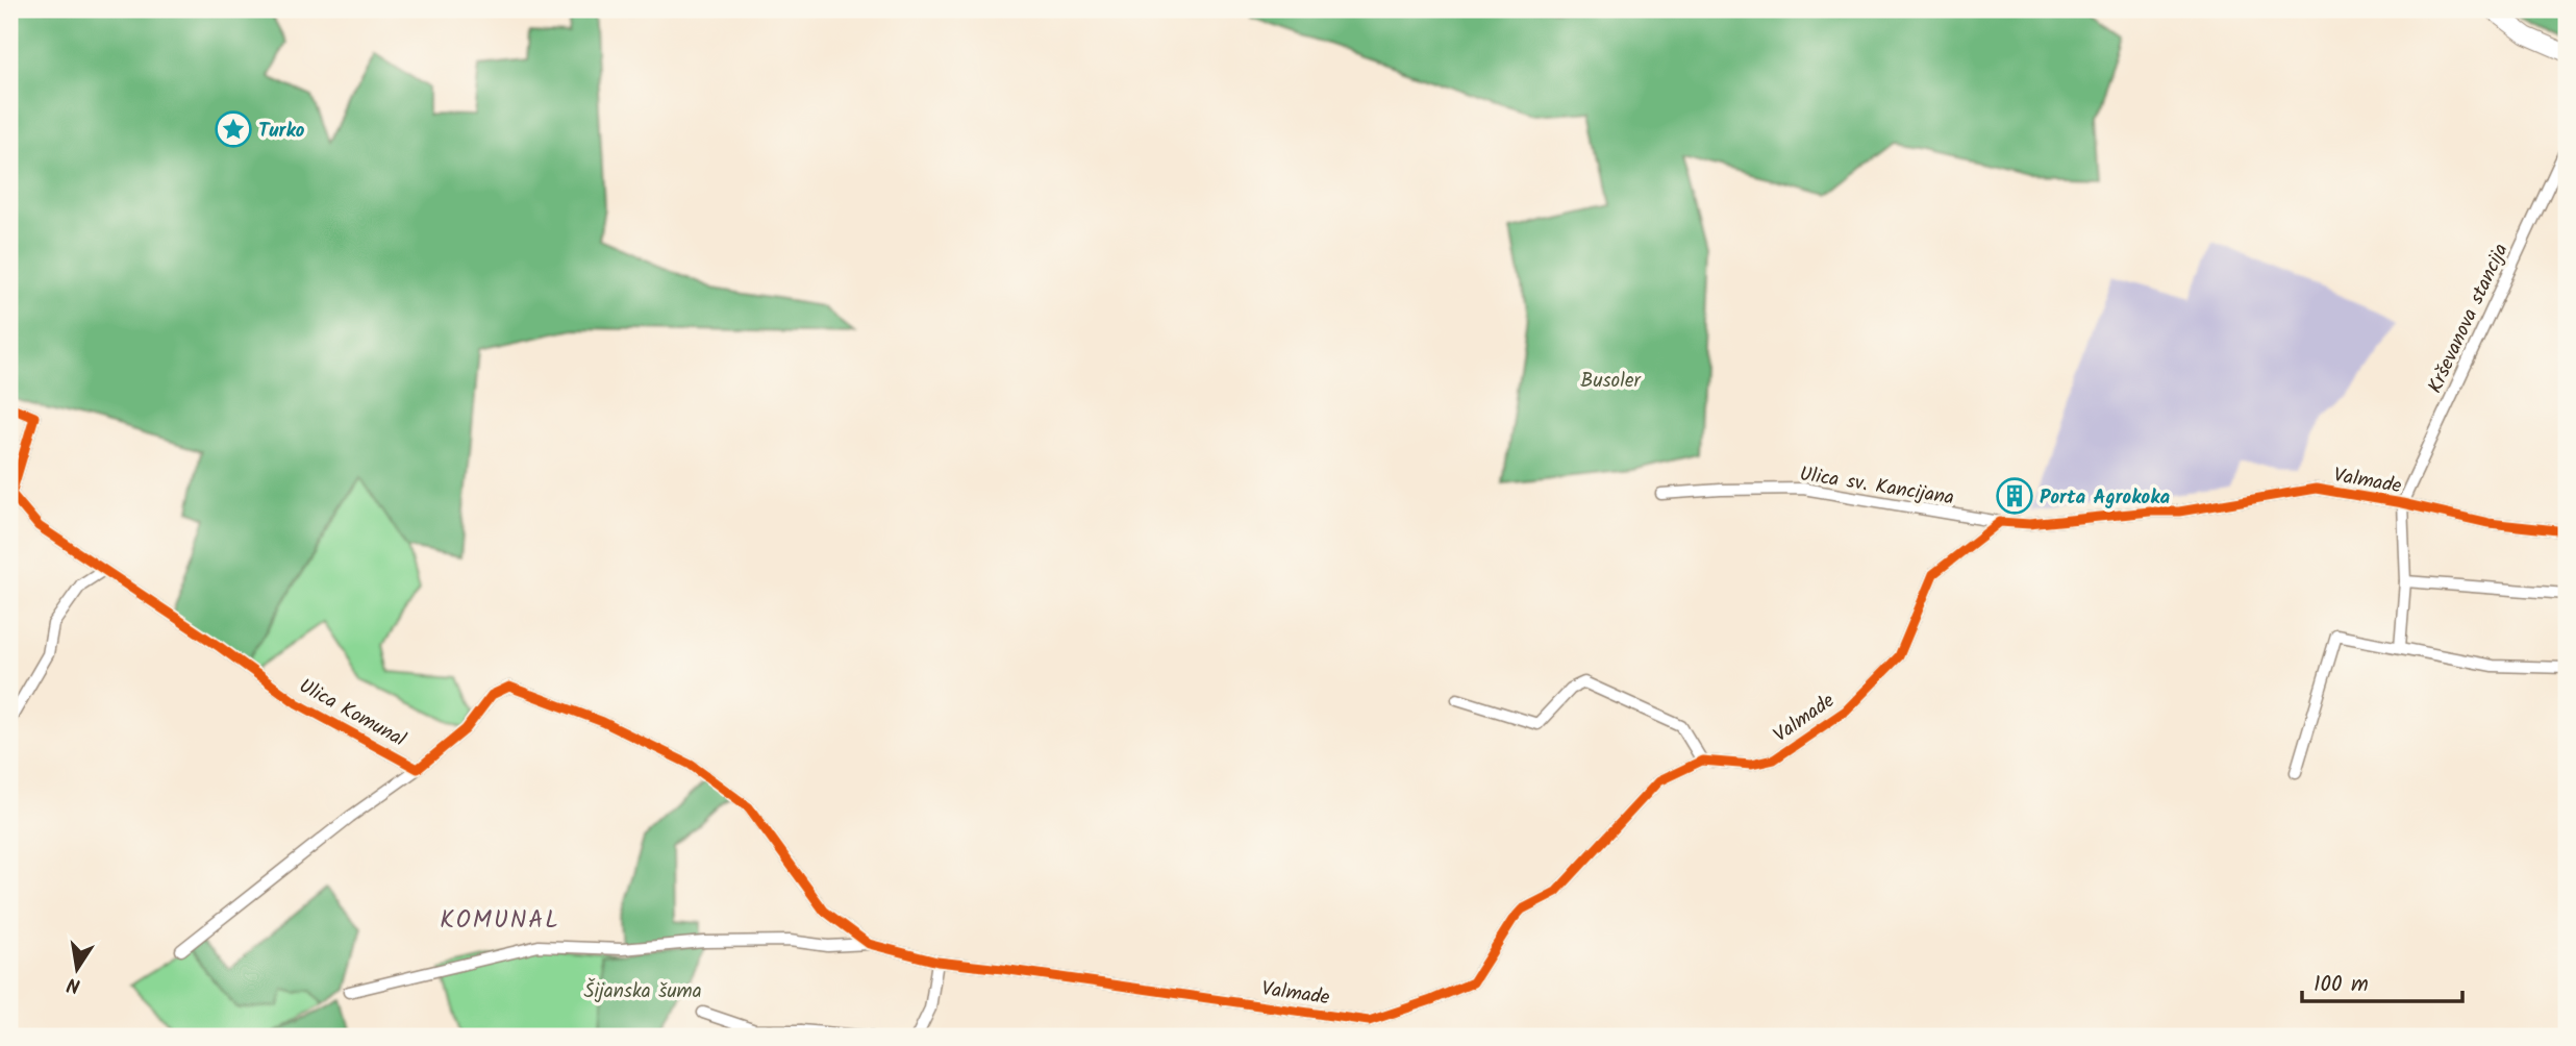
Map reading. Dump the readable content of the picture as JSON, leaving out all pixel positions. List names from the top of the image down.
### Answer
{
  "streets": {
    "street": [
      "Krševanova stancija",
      "Valmade",
      "Ulica sv. Kancijana",
      "Ulica Komunal"
    ]
  },
  "crossings": [
    ["Krševanova stancija", "Valmade"],
    ["Valmade", "Ulica sv. Kancijana"],
    ["Valmade", "Ulica Komunal"]
  ],
  "districts": ["KOMUNAL"],
  "parks": ["Busoler", "Šijanska šuma"],
  "places": {
    "place": ["Turko"],
    "building": ["Porta Agrokoka"]
  },
  "scale_bar": "100 m",
  "north": "bottom"
}
